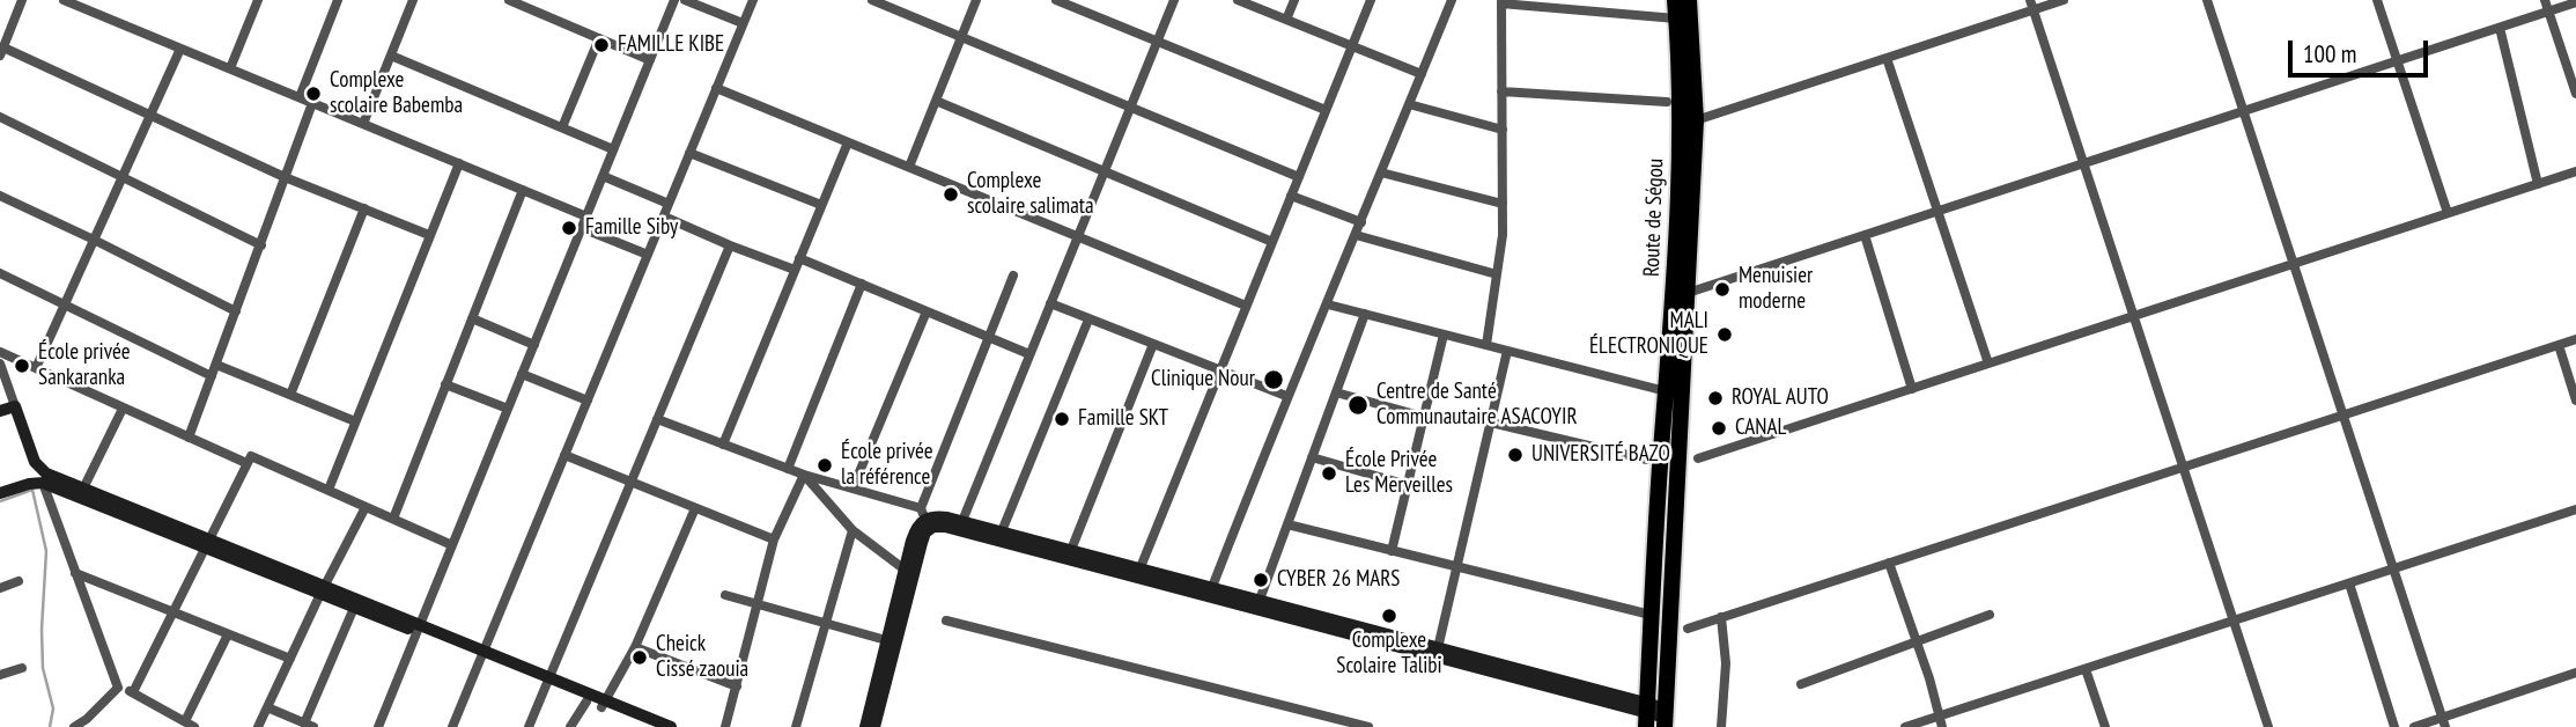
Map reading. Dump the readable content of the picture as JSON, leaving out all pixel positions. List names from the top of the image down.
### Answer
{
  "streets": {
    "highway": ["Route de Ségou"]
  },
  "places": [
    "FAMILLE KIBE",
    "Complexe scolaire Babemba",
    "Complexe scolaire salimata",
    "Famille Siby",
    "Menuisier moderne",
    "MALI ÉLECTRONIQUE",
    "École privée Sankaranka",
    "Clinique Nour",
    "ROYAL AUTO",
    "Centre de Santé Communautaire ASACOYIR",
    "Famille SKT",
    "CANAL",
    "UNIVERSITÉ BAZO",
    "École privée la référence",
    "École Privée Les Merveilles",
    "CYBER 26 MARS",
    "Complexe Scolaire Talibi",
    "Cheick Cissé zaouia"
  ],
  "scale_bar": "100 m"
}
